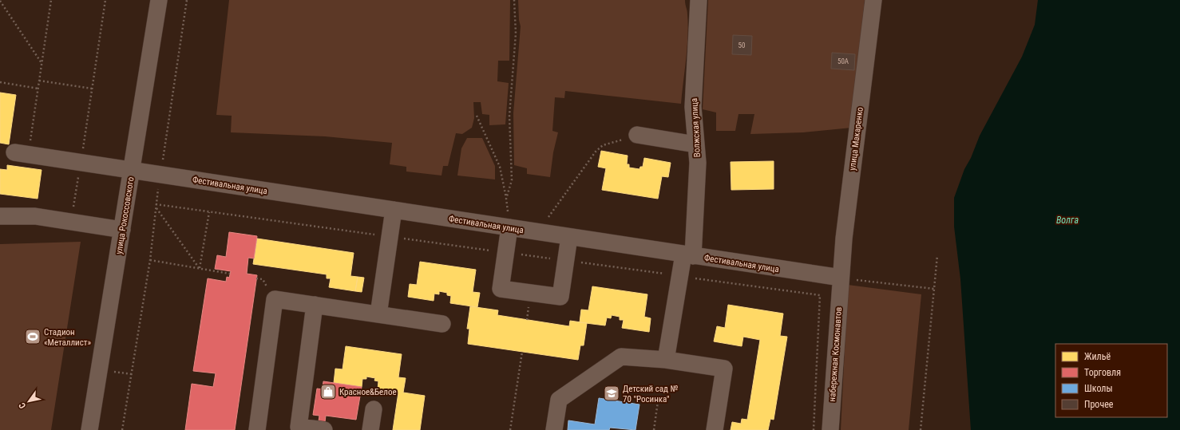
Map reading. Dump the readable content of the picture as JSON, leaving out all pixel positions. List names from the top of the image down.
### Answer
{
  "streets": {
    "street": [
      "Волжская улица",
      "улица Макаренко",
      "Фестивальная улица",
      "улица Рокоссовского",
      "набережная Космонавтов"
    ]
  },
  "crossings": [
    ["Волжская улица", "Фестивальная улица"],
    ["улица Макаренко", "Фестивальная улица"],
    ["улица Макаренко", "набережная Космонавтов"],
    ["Фестивальная улица", "улица Рокоссовского"],
    ["Фестивальная улица", "набережная Космонавтов"]
  ],
  "water": ["Волга"],
  "places": {
    "sports": ["Стадион «Металлист»"],
    "shop": ["Красное&Белое"],
    "school or university": ["Детский сад № 70 \"Росинка\""]
  },
  "house_numbers": ["50", "50А"],
  "legend": [
    "Жильё",
    "Торговля",
    "Школы",
    "Прочее"
  ],
  "north": "bottom left"
}
